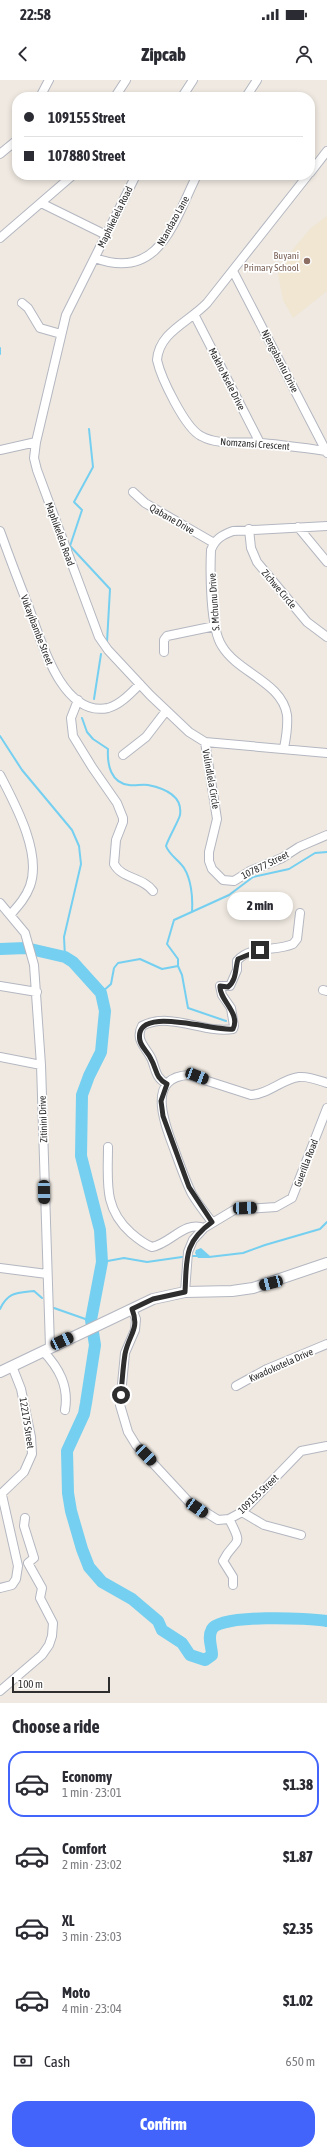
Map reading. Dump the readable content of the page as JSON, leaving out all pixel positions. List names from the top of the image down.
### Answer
{
  "streets": {
    "street": [
      "Maphikelela Road",
      "Ntandazo Lane",
      "Njengabantu Drive",
      "Makho Nsele Drive",
      "Nomzansi Crescent",
      "Qabane Drive",
      "Zichwe Circle",
      "S. Mchunu Drive",
      "Vukayibambe Street",
      "Vulindlela Circle",
      "107877 Street",
      "Zitinini Drive",
      "Guerilla Road",
      "Kwadokotela Drive",
      "122175 Street",
      "109155 Street"
    ]
  },
  "crossings": [
    ["Maphikelela Road", "Ntandazo Lane"],
    ["Maphikelela Road", "S. Mchunu Drive"],
    ["Maphikelela Road", "Vukayibambe Street"],
    ["Maphikelela Road", "Vulindlela Circle"],
    ["Njengabantu Drive", "Nomzansi Crescent"],
    ["Makho Nsele Drive", "Nomzansi Crescent"],
    ["Qabane Drive", "S. Mchunu Drive"],
    ["Vulindlela Circle", "107877 Street"]
  ],
  "places": ["Buyani Primary School"],
  "scale_bar": "100 m",
  "page": {
    "status": "22:58",
    "header": "Zipcab",
    "banner": ["109155 Street", "107880 Street"],
    "bubble": "2 min",
    "scale": "100 m",
    "heading": "Choose a ride",
    "list": [
      {
        "name": "Economy",
        "note": "1 min · 23:01",
        "value": "$1.38"
      },
      {
        "name": "Comfort",
        "note": "2 min · 23:02",
        "value": "$1.87"
      },
      {
        "name": "XL",
        "note": "3 min · 23:03",
        "value": "$2.35"
      },
      {
        "name": "Moto",
        "note": "4 min · 23:04",
        "value": "$1.02"
      }
    ],
    "pay": ["Cash", "650 m"],
    "buttons": "Confirm"
  }
}
